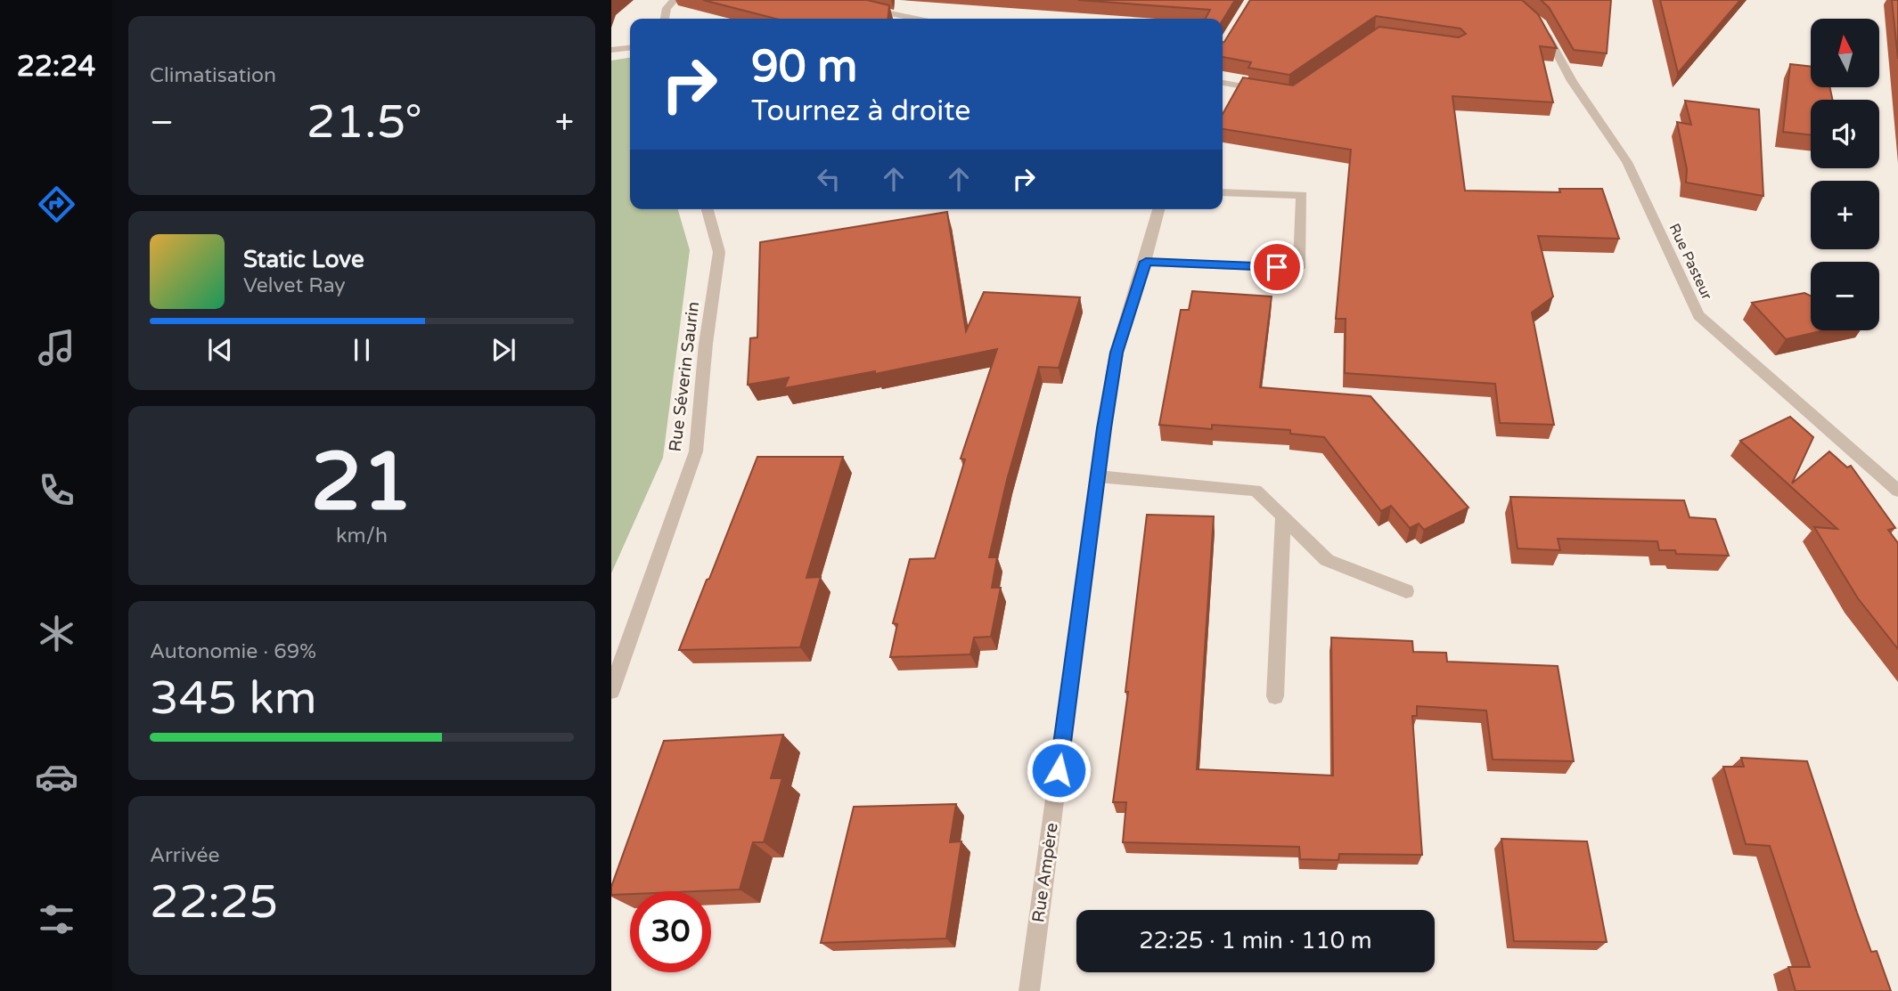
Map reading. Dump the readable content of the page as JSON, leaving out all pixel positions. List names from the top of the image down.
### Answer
{
  "streets": {
    "street": ["Rue Pasteur", "Rue Séverin Saurin", "Rue Ampère"]
  },
  "north": "top",
  "page": {
    "tabs": "22:24",
    "tile": [
      "Climatisation",
      ["21", "km/h"],
      ["Autonomie · 69%", "345 km"],
      ["Arrivée", "22:25"]
    ],
    "map_buttons": ["+", "−"],
    "turn": ["90 m", "Tournez à droite"],
    "heat": ["−", "21.5°", "+"],
    "song": ["Static Love", "Velvet Ray"],
    "limit": "30",
    "trip": "22:25 · 1 min · 110 m"
  }
}
